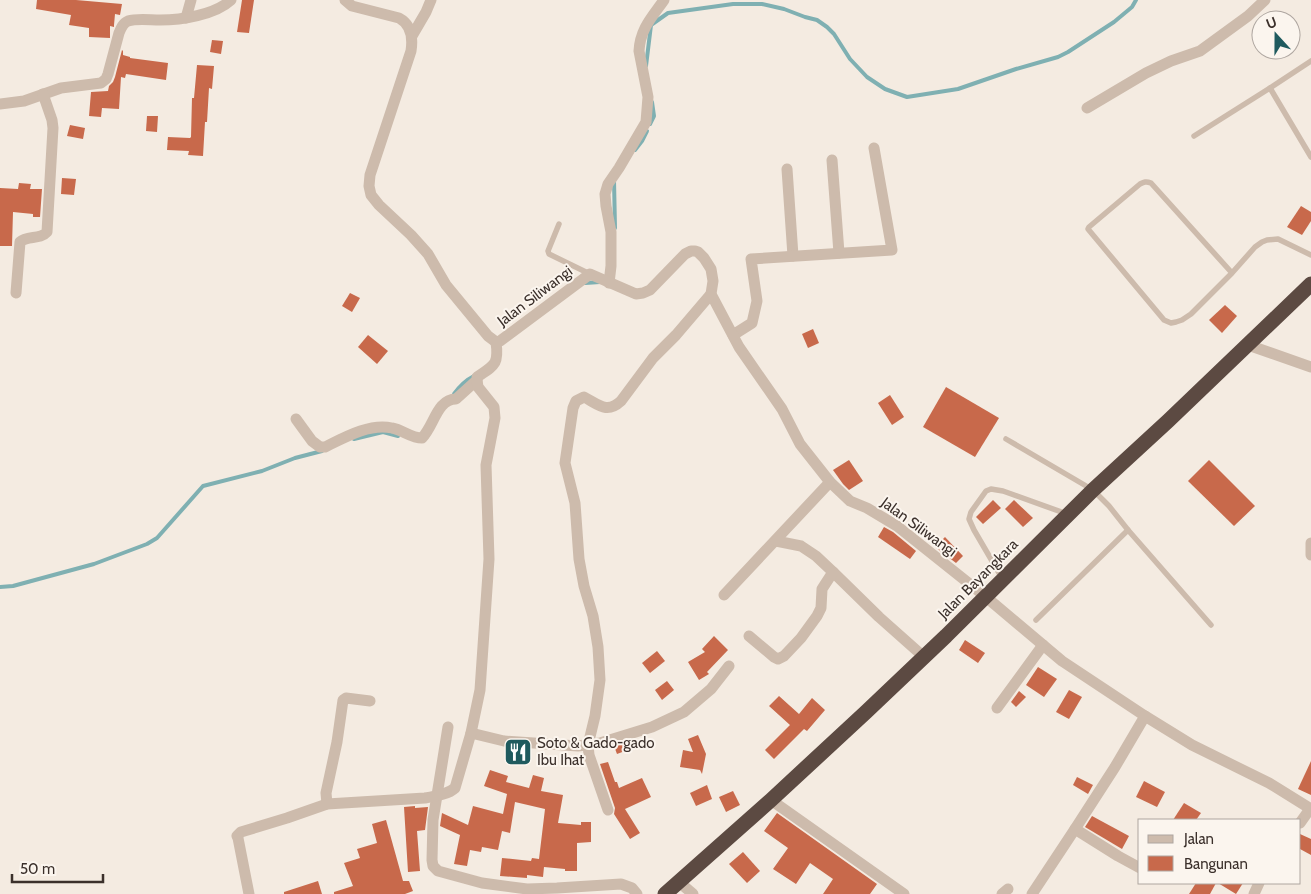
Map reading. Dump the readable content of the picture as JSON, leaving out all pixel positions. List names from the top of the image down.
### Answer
{
  "streets": {
    "highway": ["Jalan Bayangkara"],
    "street": ["Jalan Siliwangi"]
  },
  "crossings": [
    ["Jalan Siliwangi", "Jalan Bayangkara"]
  ],
  "places": {
    "restaurant": ["Soto & Gado-gado Ibu Ihat"]
  },
  "legend": ["Jalan", "Bangunan"],
  "scale_bar": "50 m",
  "north": "top"
}
